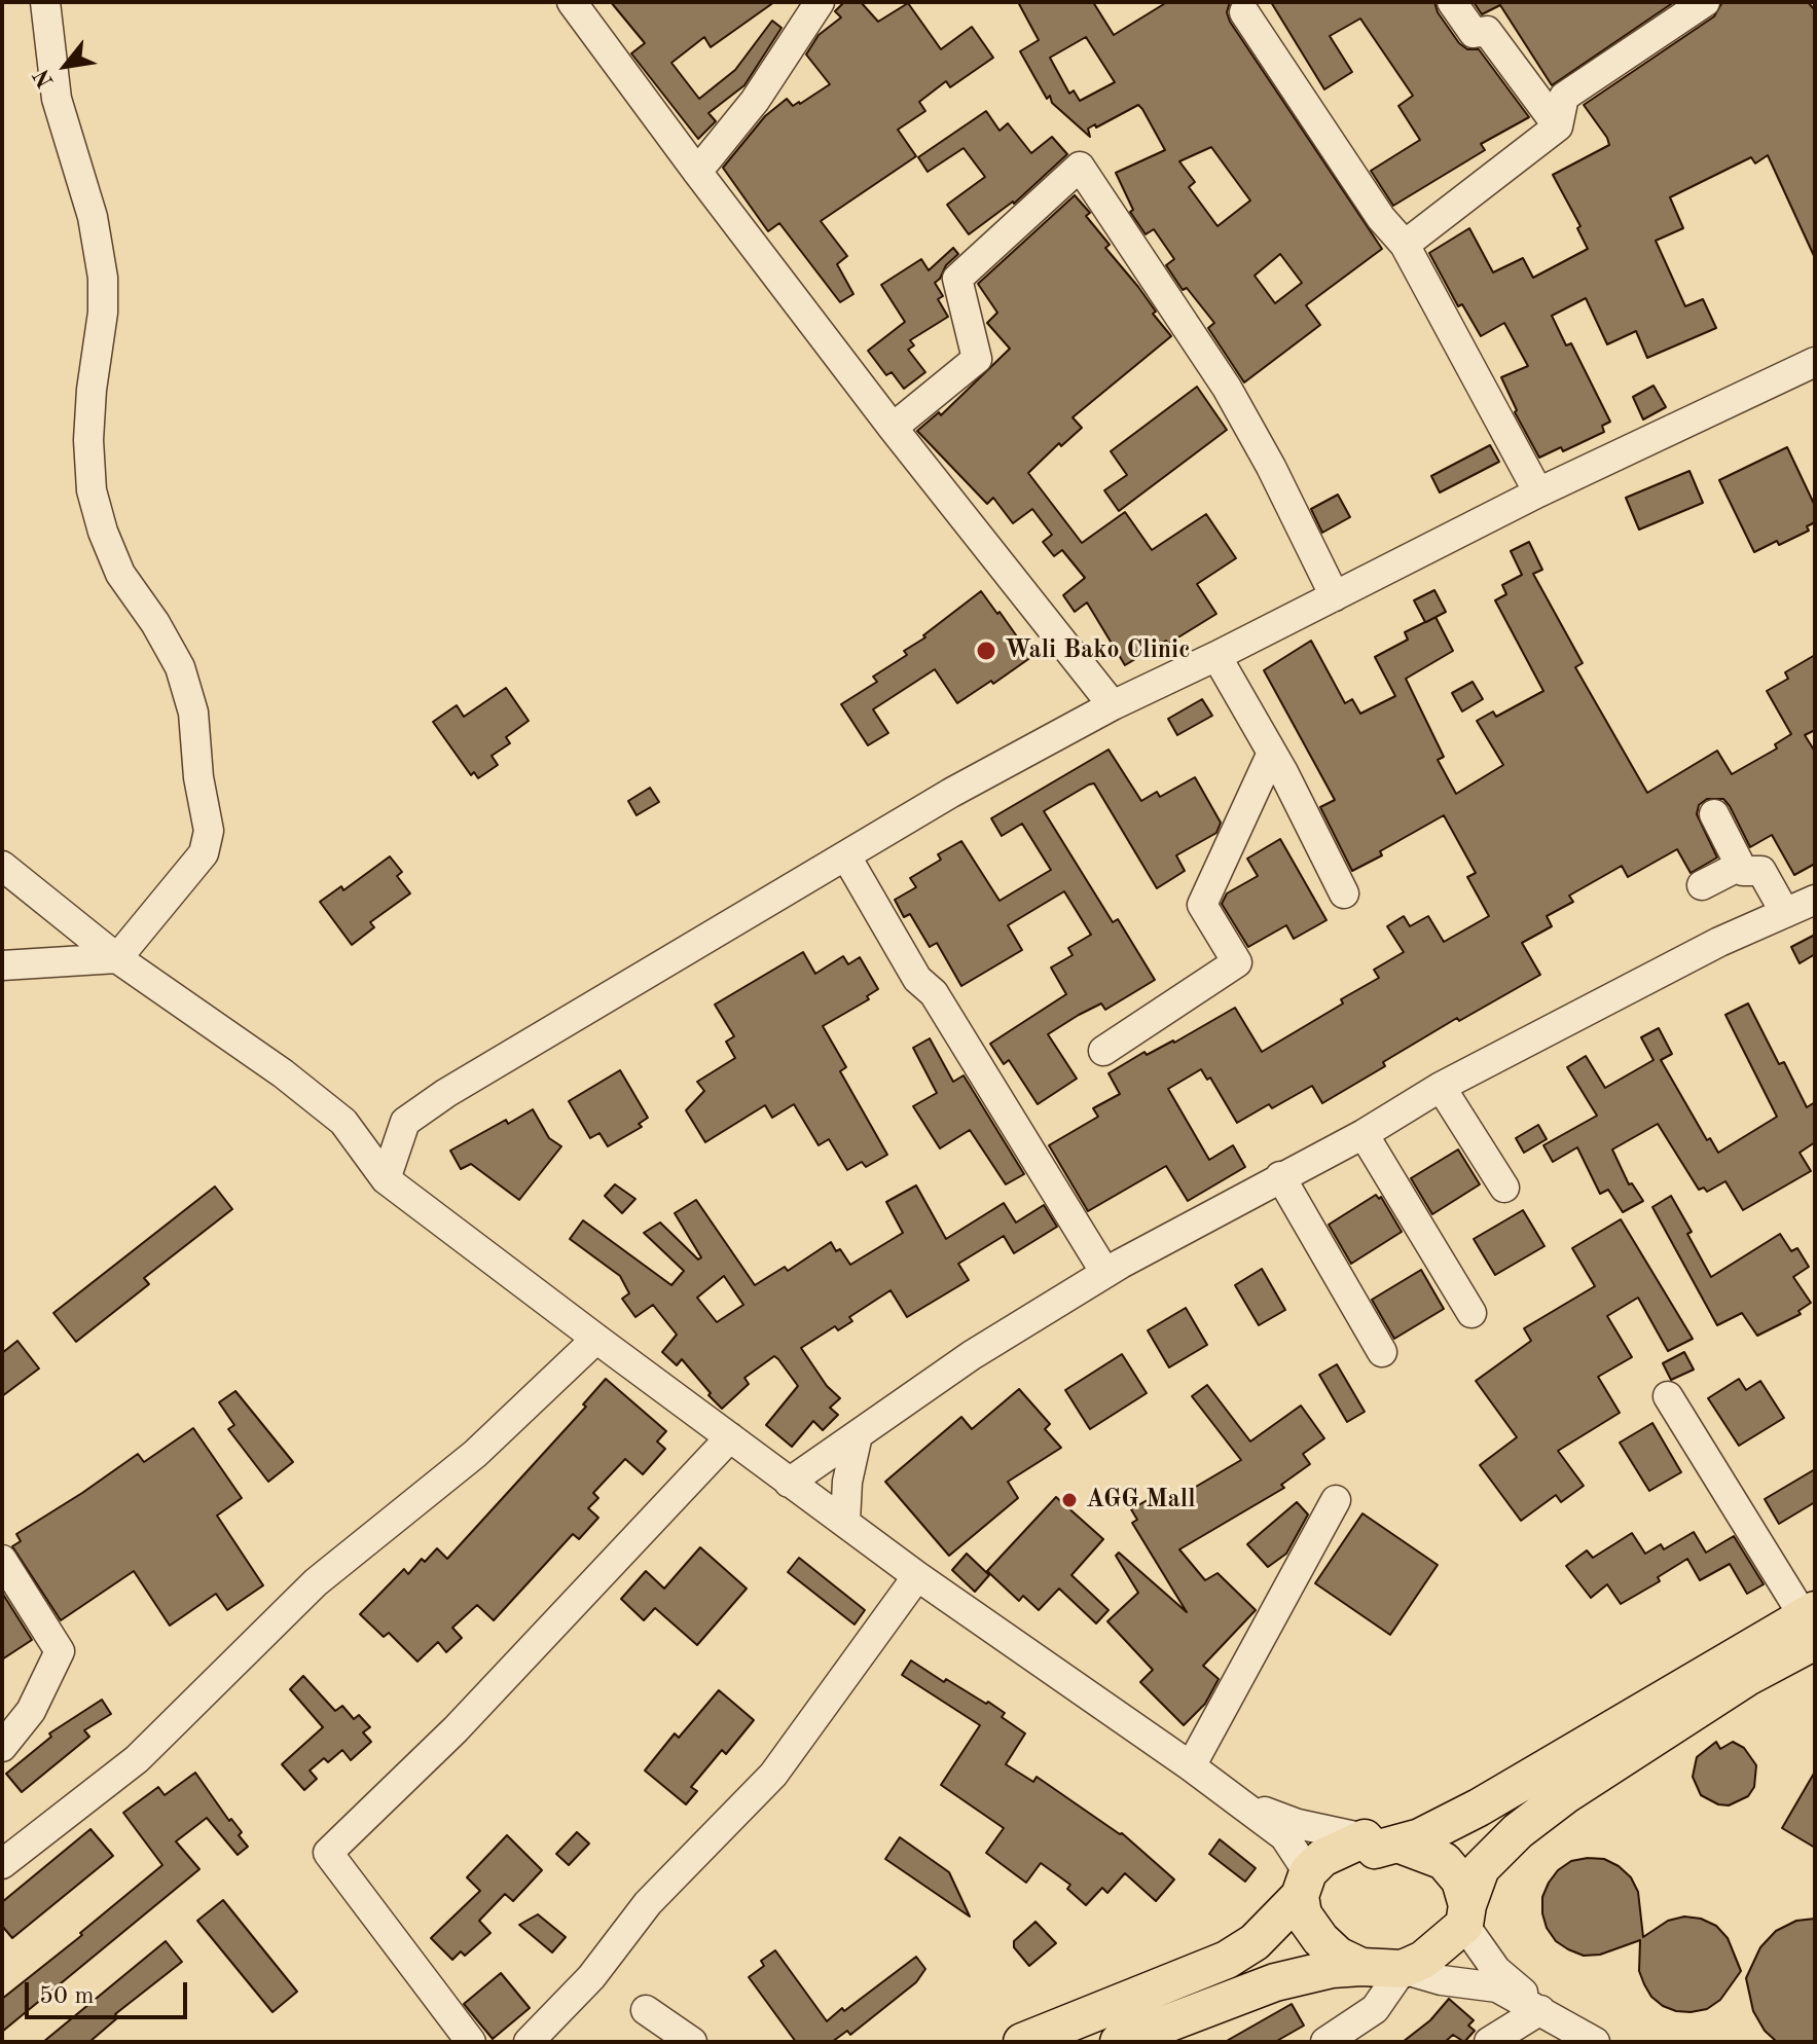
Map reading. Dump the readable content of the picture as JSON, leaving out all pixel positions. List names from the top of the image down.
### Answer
{
  "places": ["Wali Bako Clinic", "AGG Mall"],
  "scale_bar": "50 m",
  "north": "bottom left"
}
